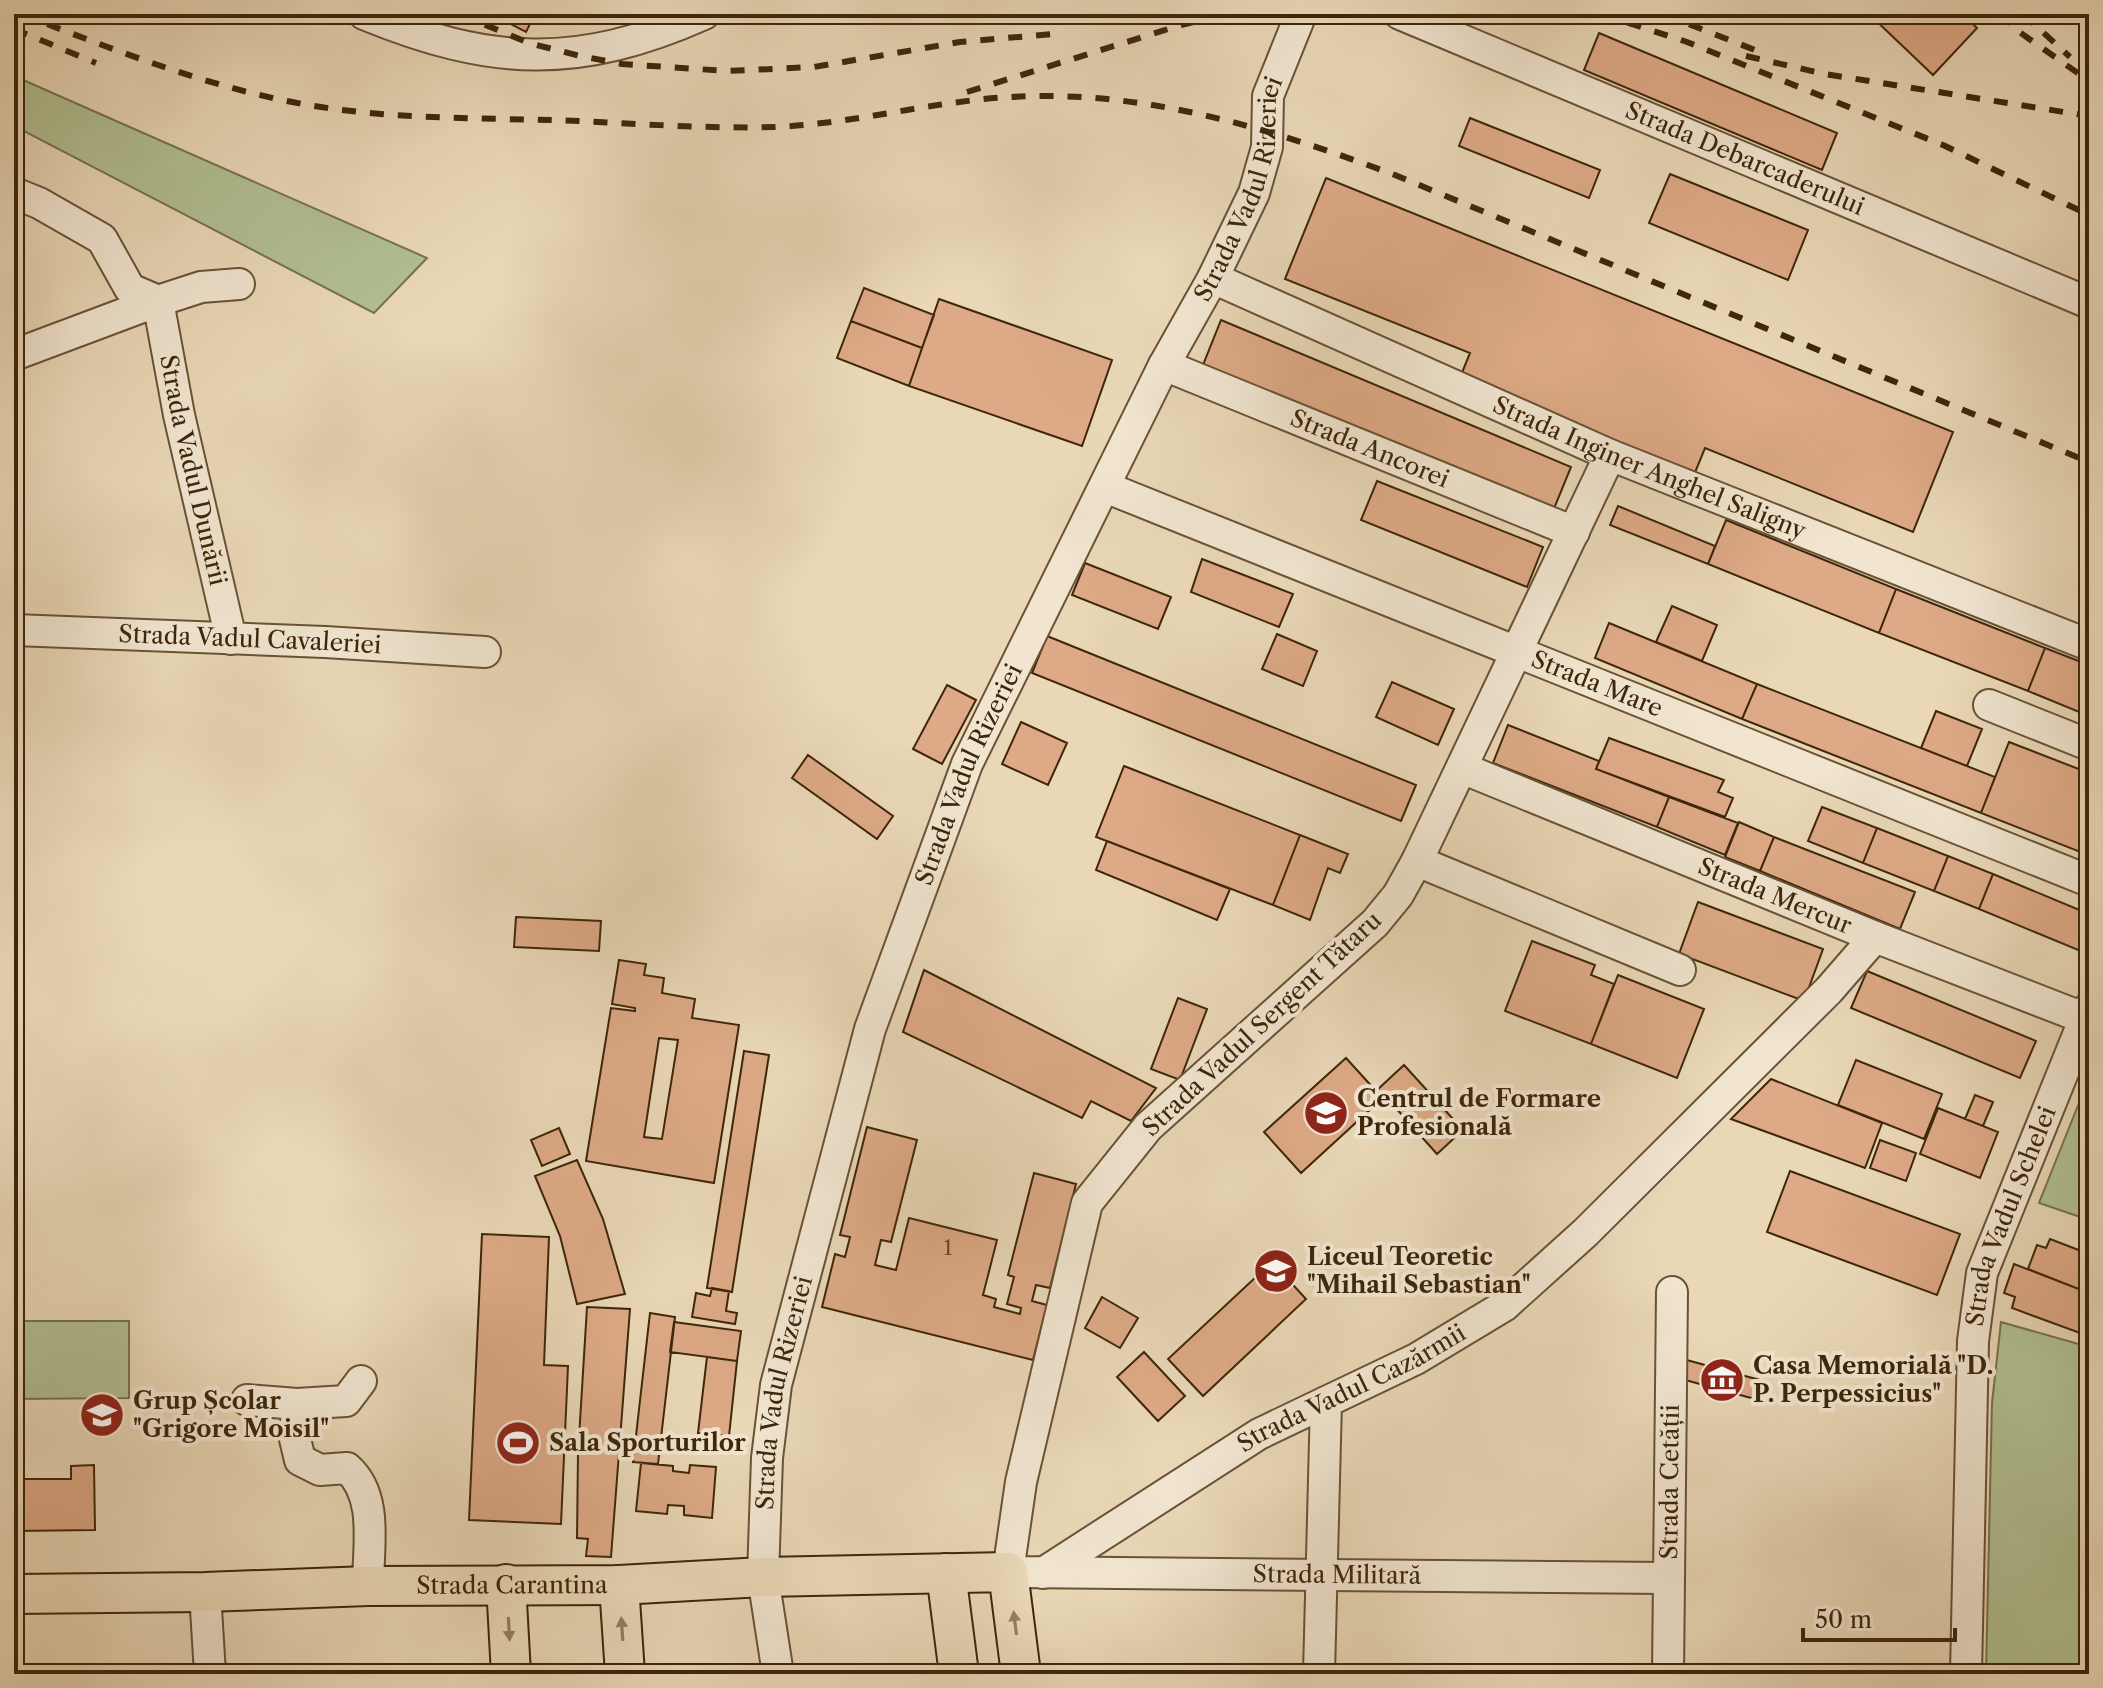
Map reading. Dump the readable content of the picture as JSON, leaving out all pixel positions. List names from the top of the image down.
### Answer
{
  "streets": {
    "main road": ["Strada Carantina"],
    "street": [
      "Strada Debarcaderului",
      "Strada Vadul Rizeriei",
      "Strada Ancorei",
      "Strada Inginer Anghel Saligny",
      "Strada Vadul Dunării",
      "Strada Vadul Cavaleriei",
      "Strada Mare",
      "Strada Mercur",
      "Strada Vadul Sergent Tătaru",
      "Strada Vadul Schelei",
      "Strada Vadul Cazărmii",
      "Strada Cetății",
      "Strada Militară"
    ]
  },
  "crossings": [
    ["Strada Vadul Rizeriei", "Strada Ancorei"],
    ["Strada Vadul Rizeriei", "Strada Inginer Anghel Saligny"],
    ["Strada Vadul Rizeriei", "Strada Mare"],
    ["Strada Vadul Rizeriei", "Strada Carantina"],
    ["Strada Ancorei", "Strada Vadul Sergent Tătaru"],
    ["Strada Inginer Anghel Saligny", "Strada Vadul Sergent Tătaru"],
    ["Strada Vadul Dunării", "Strada Vadul Cavaleriei"],
    ["Strada Mare", "Strada Vadul Sergent Tătaru"],
    ["Strada Mercur", "Strada Vadul Sergent Tătaru"],
    ["Strada Mercur", "Strada Vadul Schelei"],
    ["Strada Mercur", "Strada Vadul Cazărmii"],
    ["Strada Vadul Sergent Tătaru", "Strada Vadul Cazărmii"],
    ["Strada Vadul Sergent Tătaru", "Strada Militară"],
    ["Strada Vadul Sergent Tătaru", "Strada Carantina"],
    ["Strada Vadul Cazărmii", "Strada Militară"],
    ["Strada Vadul Cazărmii", "Strada Carantina"],
    ["Strada Cetății", "Strada Militară"],
    ["Strada Militară", "Strada Carantina"]
  ],
  "places": {
    "school or university": ["Centrul de Formare Profesională", "Liceul Teoretic \"Mihail Sebastian\"", "Grup Școlar \"Grigore Moisil\""],
    "museum": ["Casa Memorială \"D. P. Perpessicius\""],
    "sports": ["Sala Sporturilor"]
  },
  "house_numbers": ["1"],
  "scale_bar": "50 m"
}
